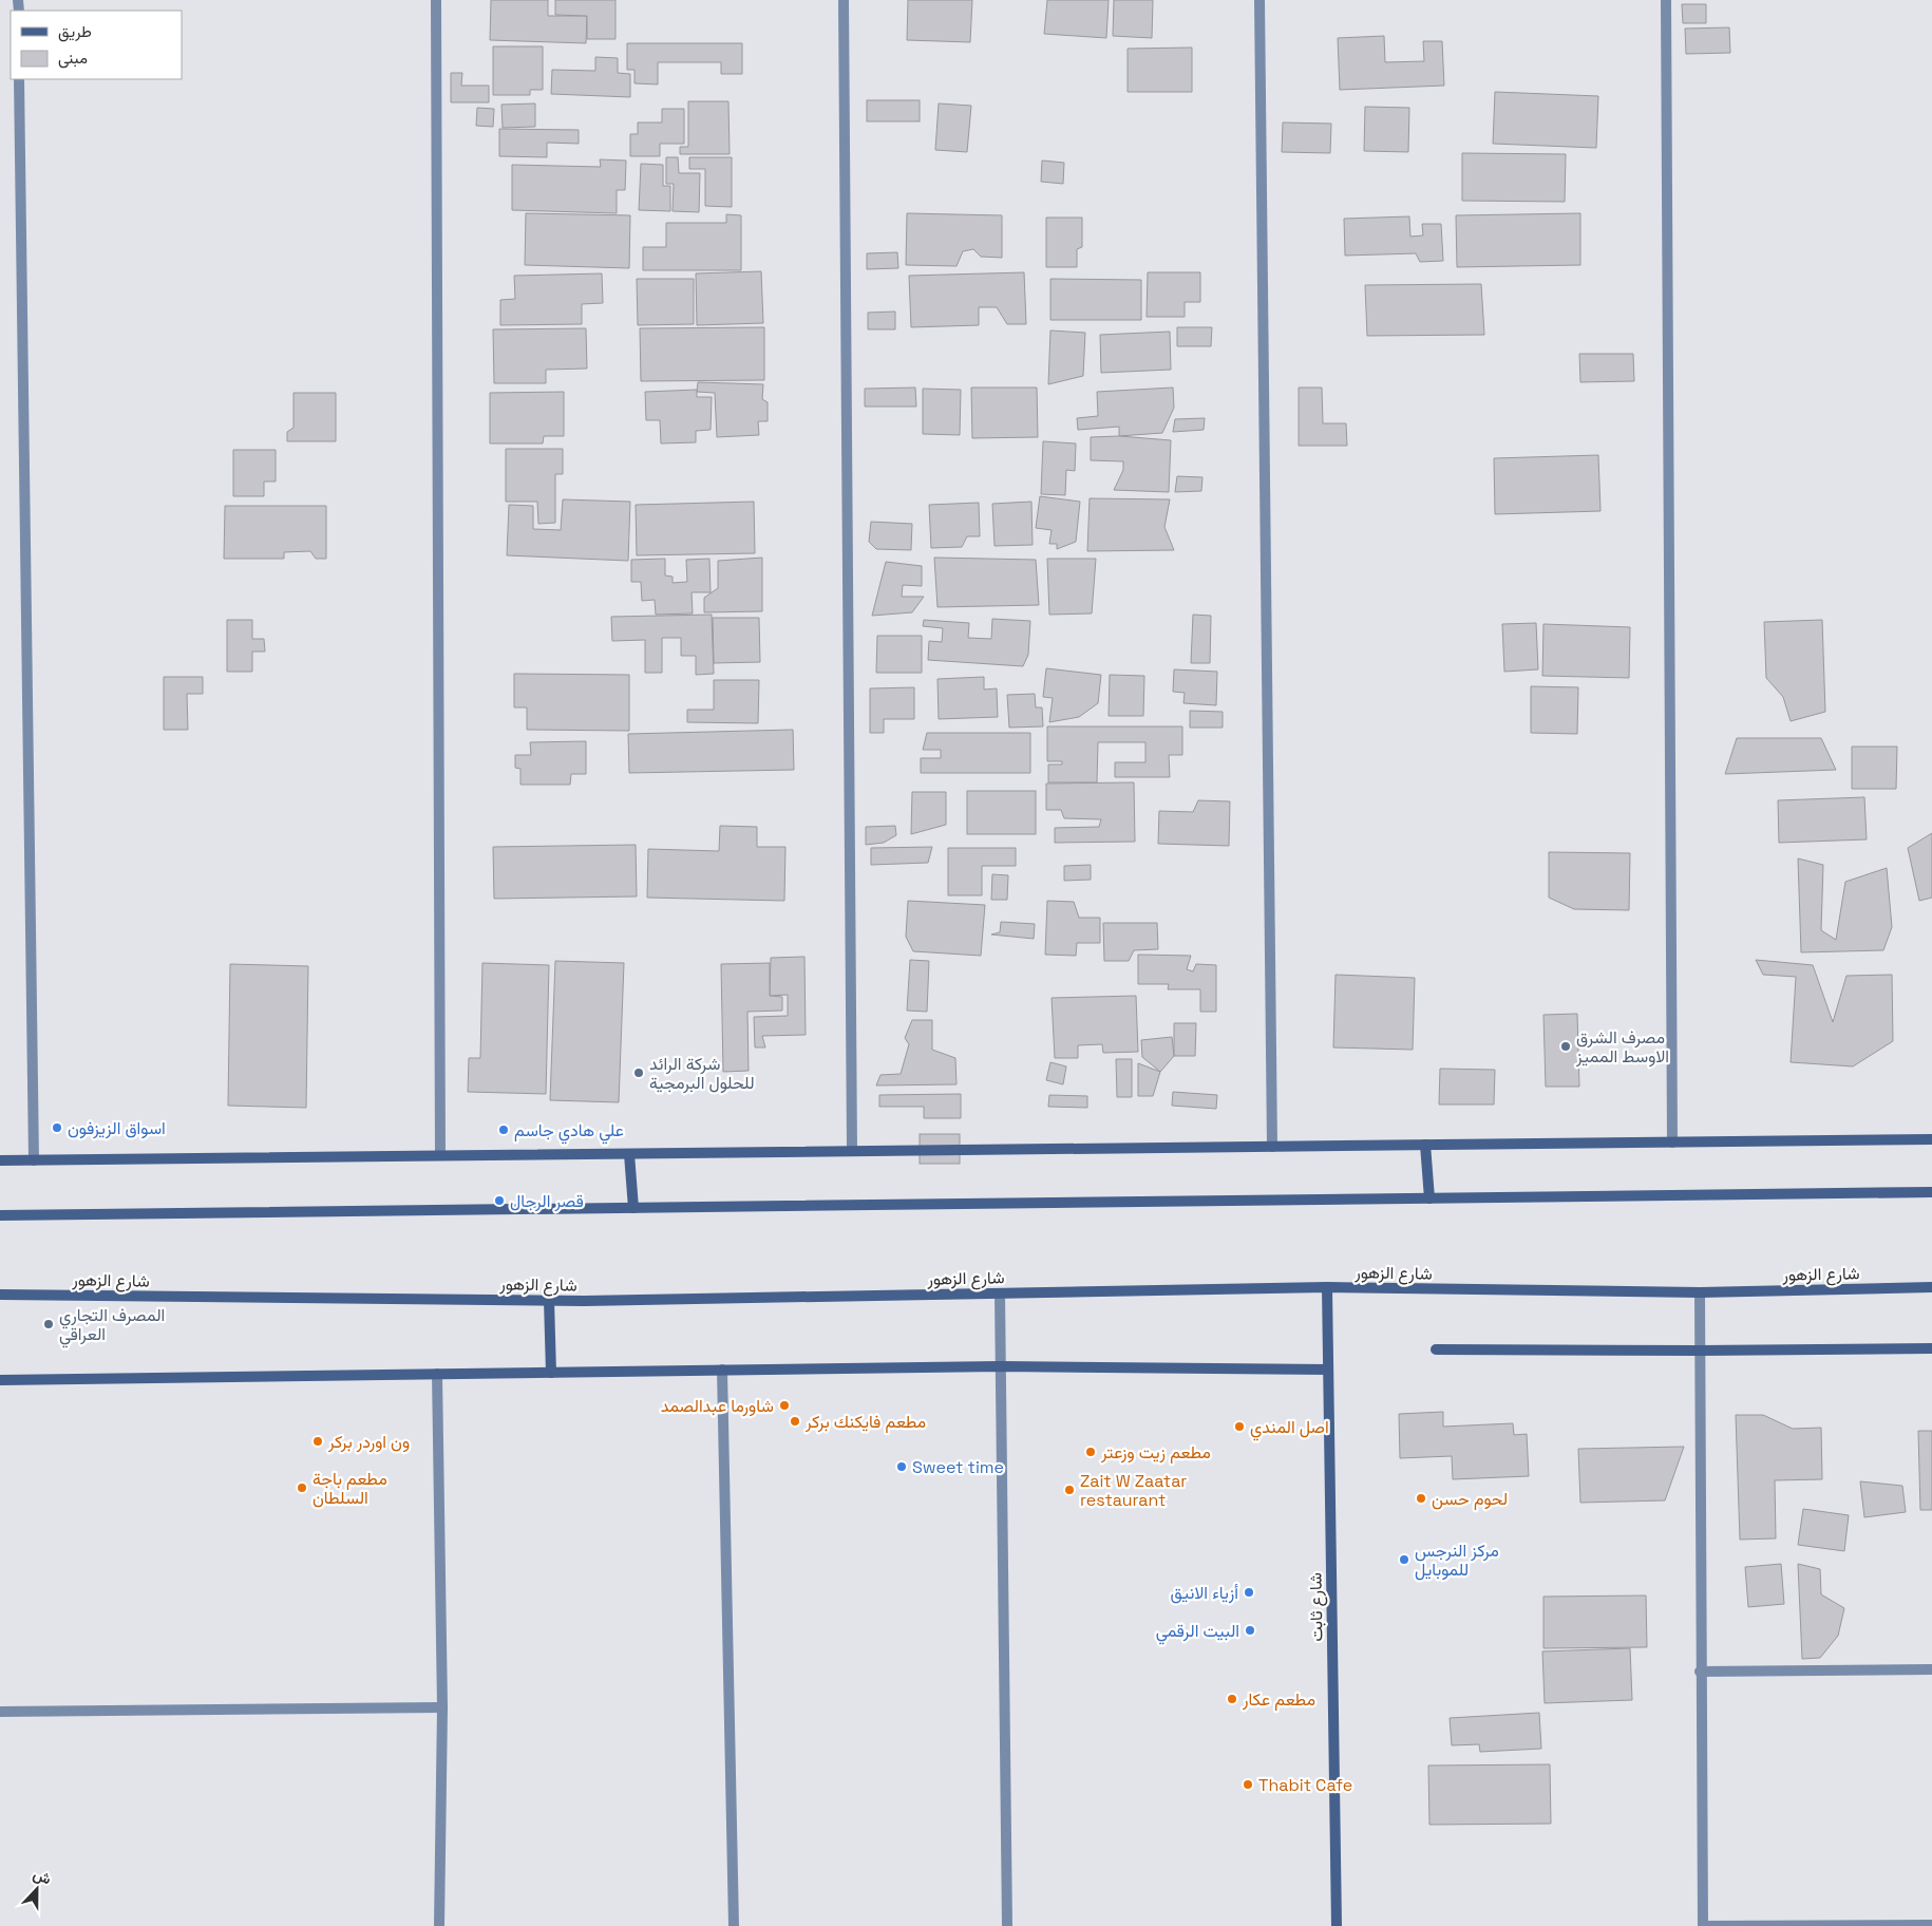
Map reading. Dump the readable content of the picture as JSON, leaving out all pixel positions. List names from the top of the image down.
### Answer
{
  "streets": {
    "street": ["شارع الزهور", "شارع ثابت"]
  },
  "crossings": [
    ["شارع الزهور", "شارع ثابت"]
  ],
  "places": [
    "مصرف الشرق الاوسط المميز",
    "شركة الرائد للحلول البرمجية",
    "اسواق الزيزفون",
    "علي هادي جاسم",
    "قصر الرجال",
    "المصرف التجاري العراقي",
    "شاورما عبدالصمد",
    "مطعم فايكنك بركر",
    "اصل المندي",
    "ون اوردر بركر",
    "مطعم زيت وزعتر",
    "Sweet time",
    "مطعم باجة السلطان",
    "Zait W Zaatar restaurant",
    "لحوم حسن",
    "مركز النرجس للموبايل",
    "أزياء الانيق",
    "البيت الرقمي",
    "مطعم عكار",
    "Thabit Cafe"
  ],
  "legend": ["طريق", "مبنى"],
  "north": "top"
}
